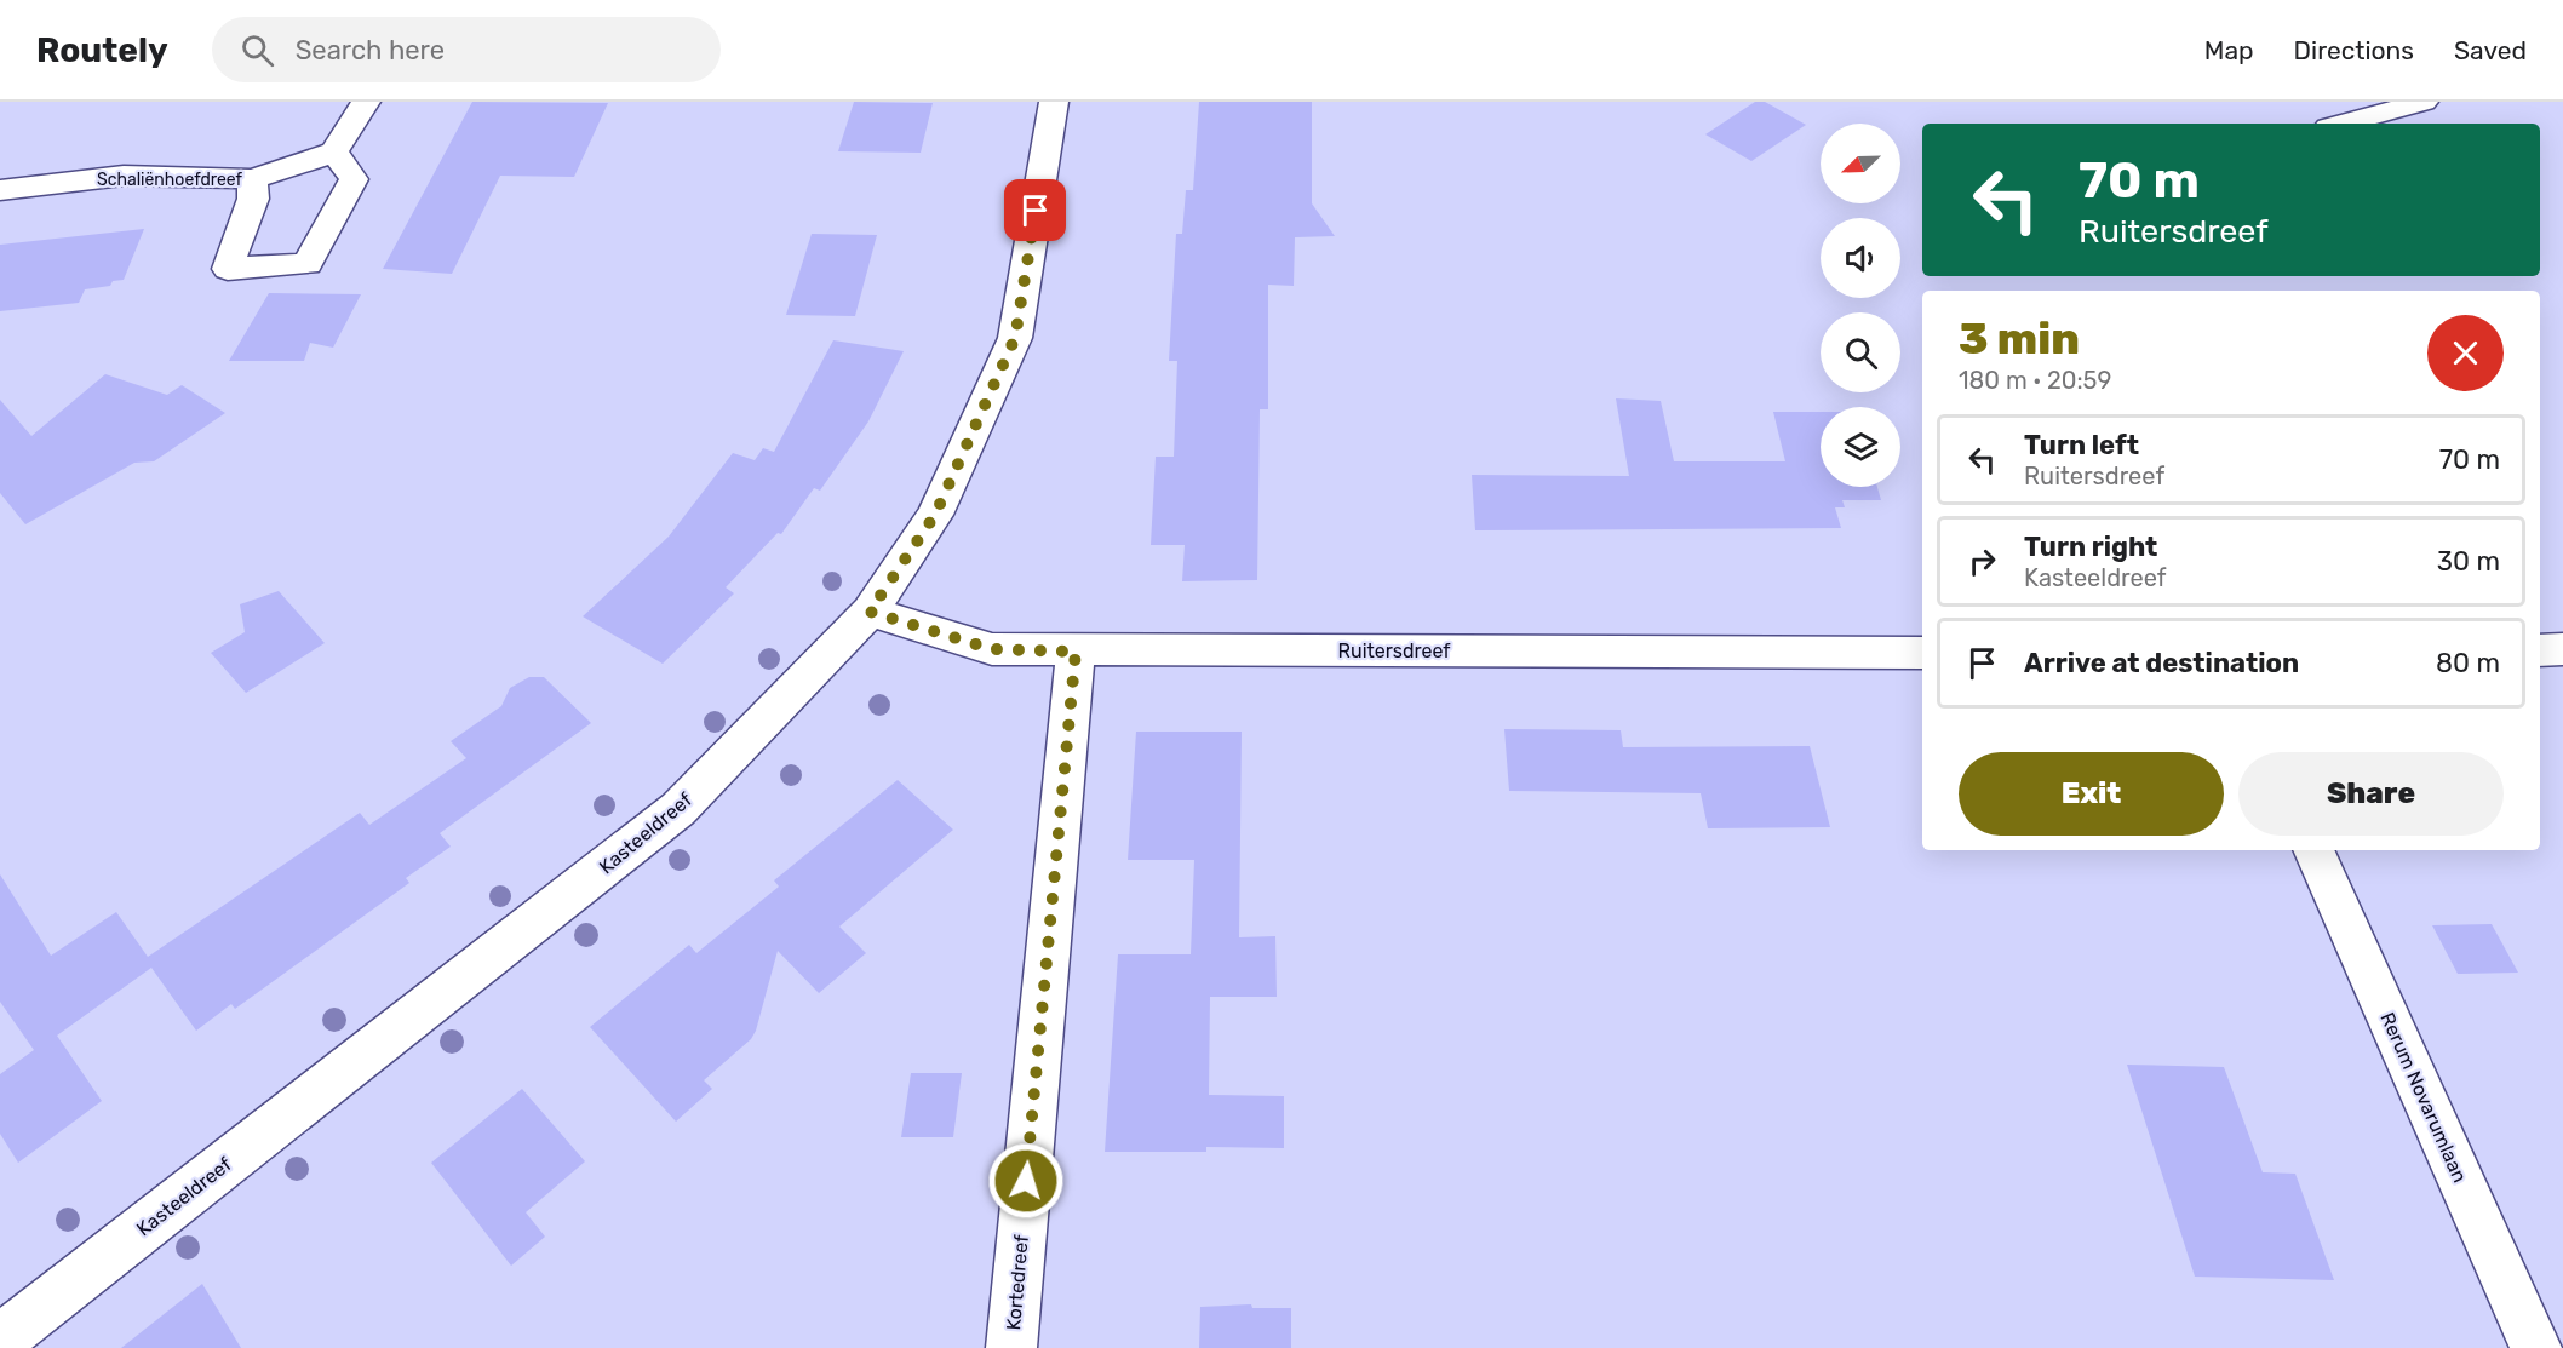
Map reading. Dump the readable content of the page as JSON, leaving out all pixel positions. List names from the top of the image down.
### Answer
{
  "streets": {
    "street": [
      "Schaliënhoefdreef",
      "Ruitersdreef",
      "Kasteeldreef",
      "Rerum Novarumlaan",
      "Kortedreef"
    ]
  },
  "crossings": [
    ["Ruitersdreef", "Kasteeldreef"],
    ["Ruitersdreef", "Kortedreef"]
  ],
  "north": "bottom left",
  "page": {
    "header": "Routely",
    "search": "Search here",
    "nav": ["Map", "Directions", "Saved"],
    "turn": ["70 m", "Ruitersdreef"],
    "heading": ["3 min", "180 m · 20:59"],
    "list": [
      {
        "name": "Turn left",
        "note": "Ruitersdreef",
        "value": "70 m"
      },
      {
        "name": "Turn right",
        "note": "Kasteeldreef",
        "value": "30 m"
      },
      {
        "name": "Arrive at destination",
        "value": "80 m"
      }
    ],
    "buttons": ["Exit", "Share"]
  }
}
